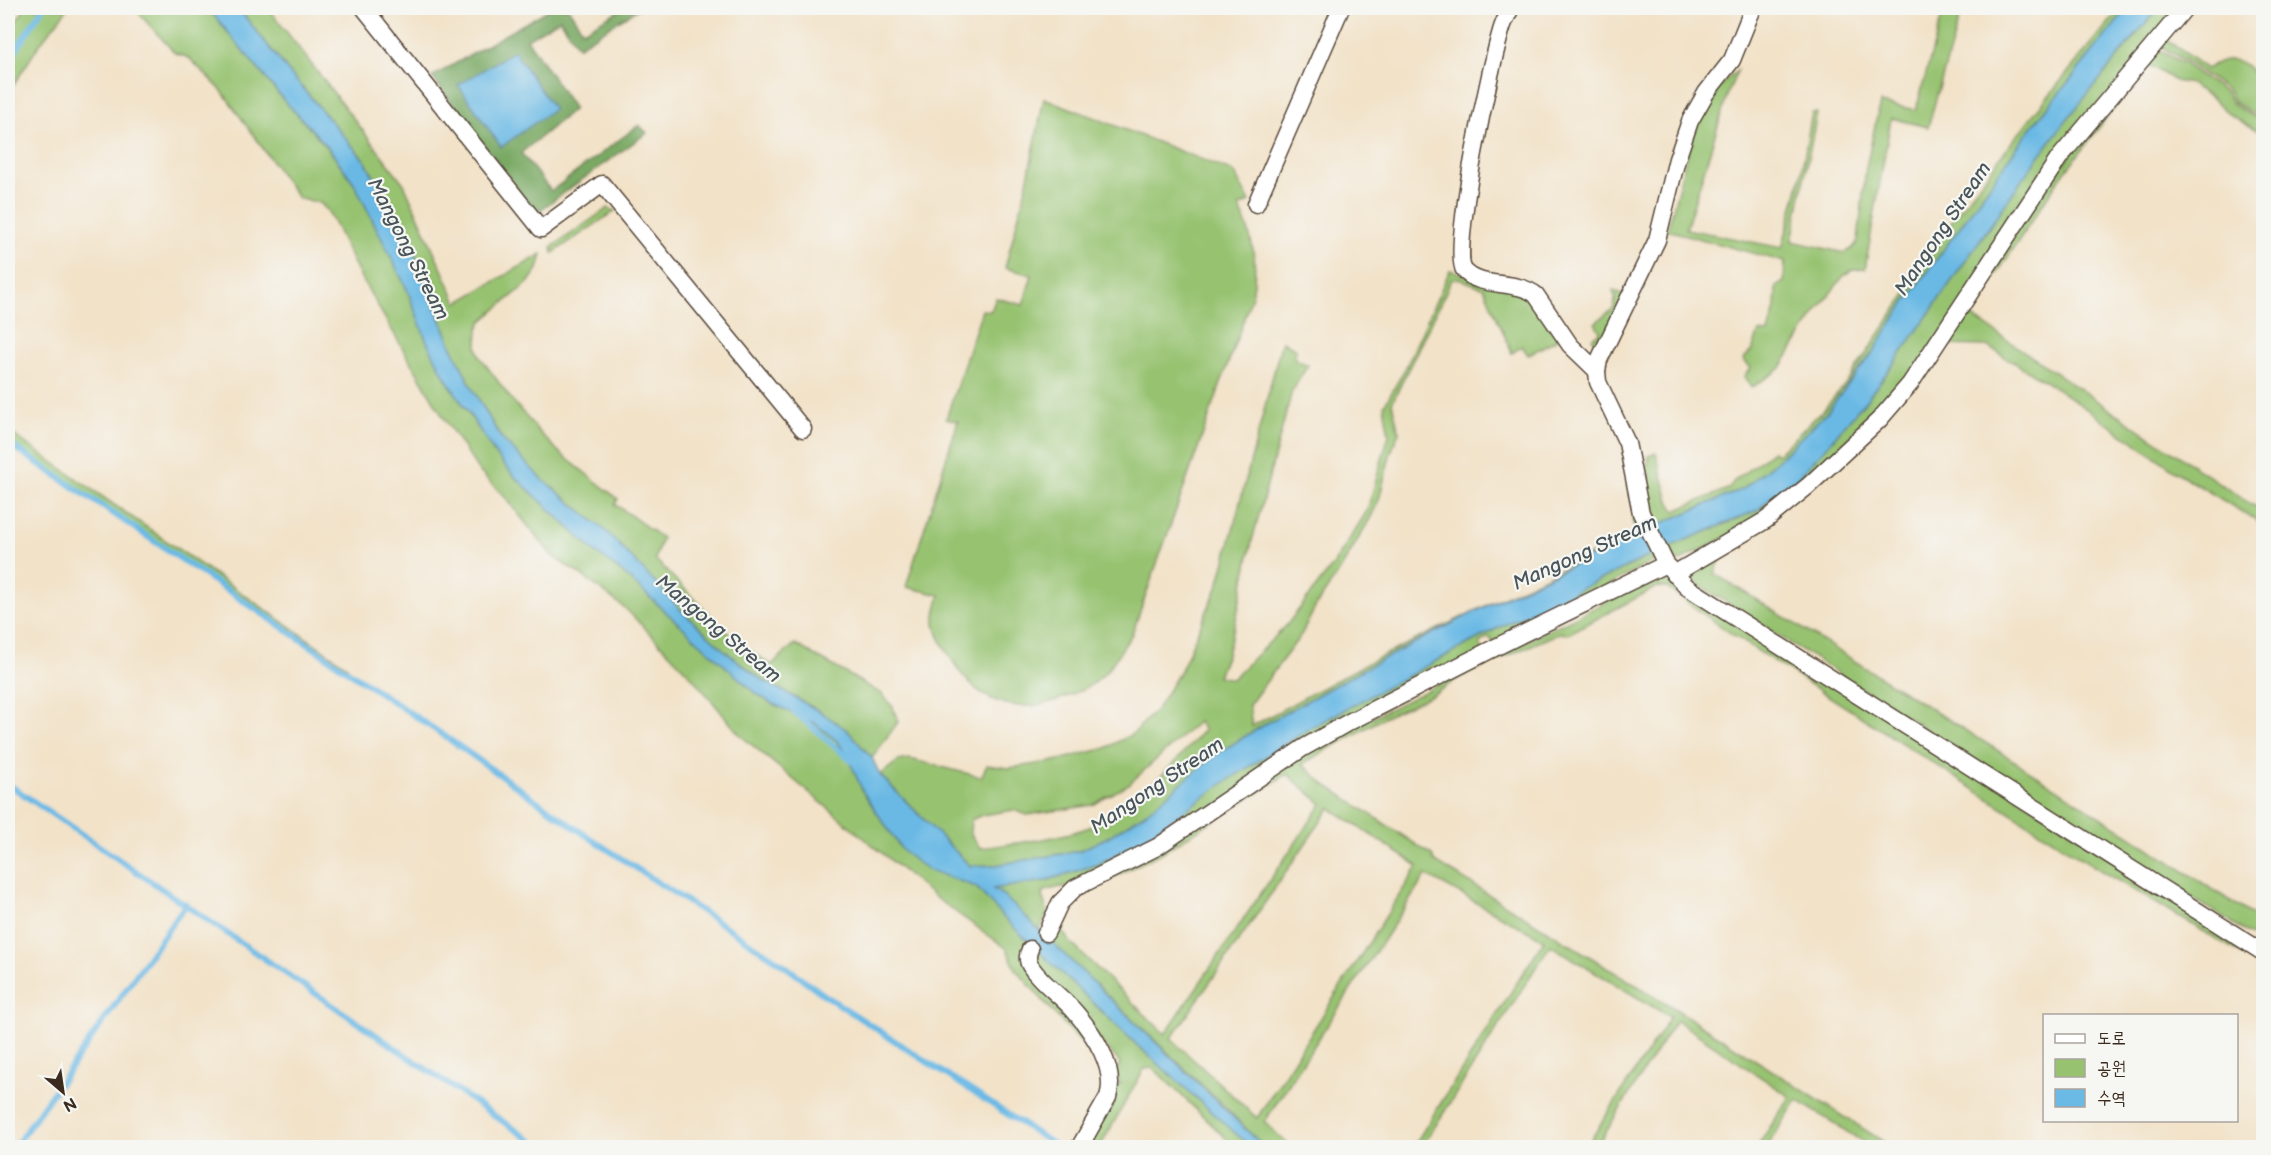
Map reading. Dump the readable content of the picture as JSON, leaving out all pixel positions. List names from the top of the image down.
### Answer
{
  "water": ["Mangong Stream"],
  "legend": ["도로", "공원", "수역"],
  "north": "bottom right"
}
